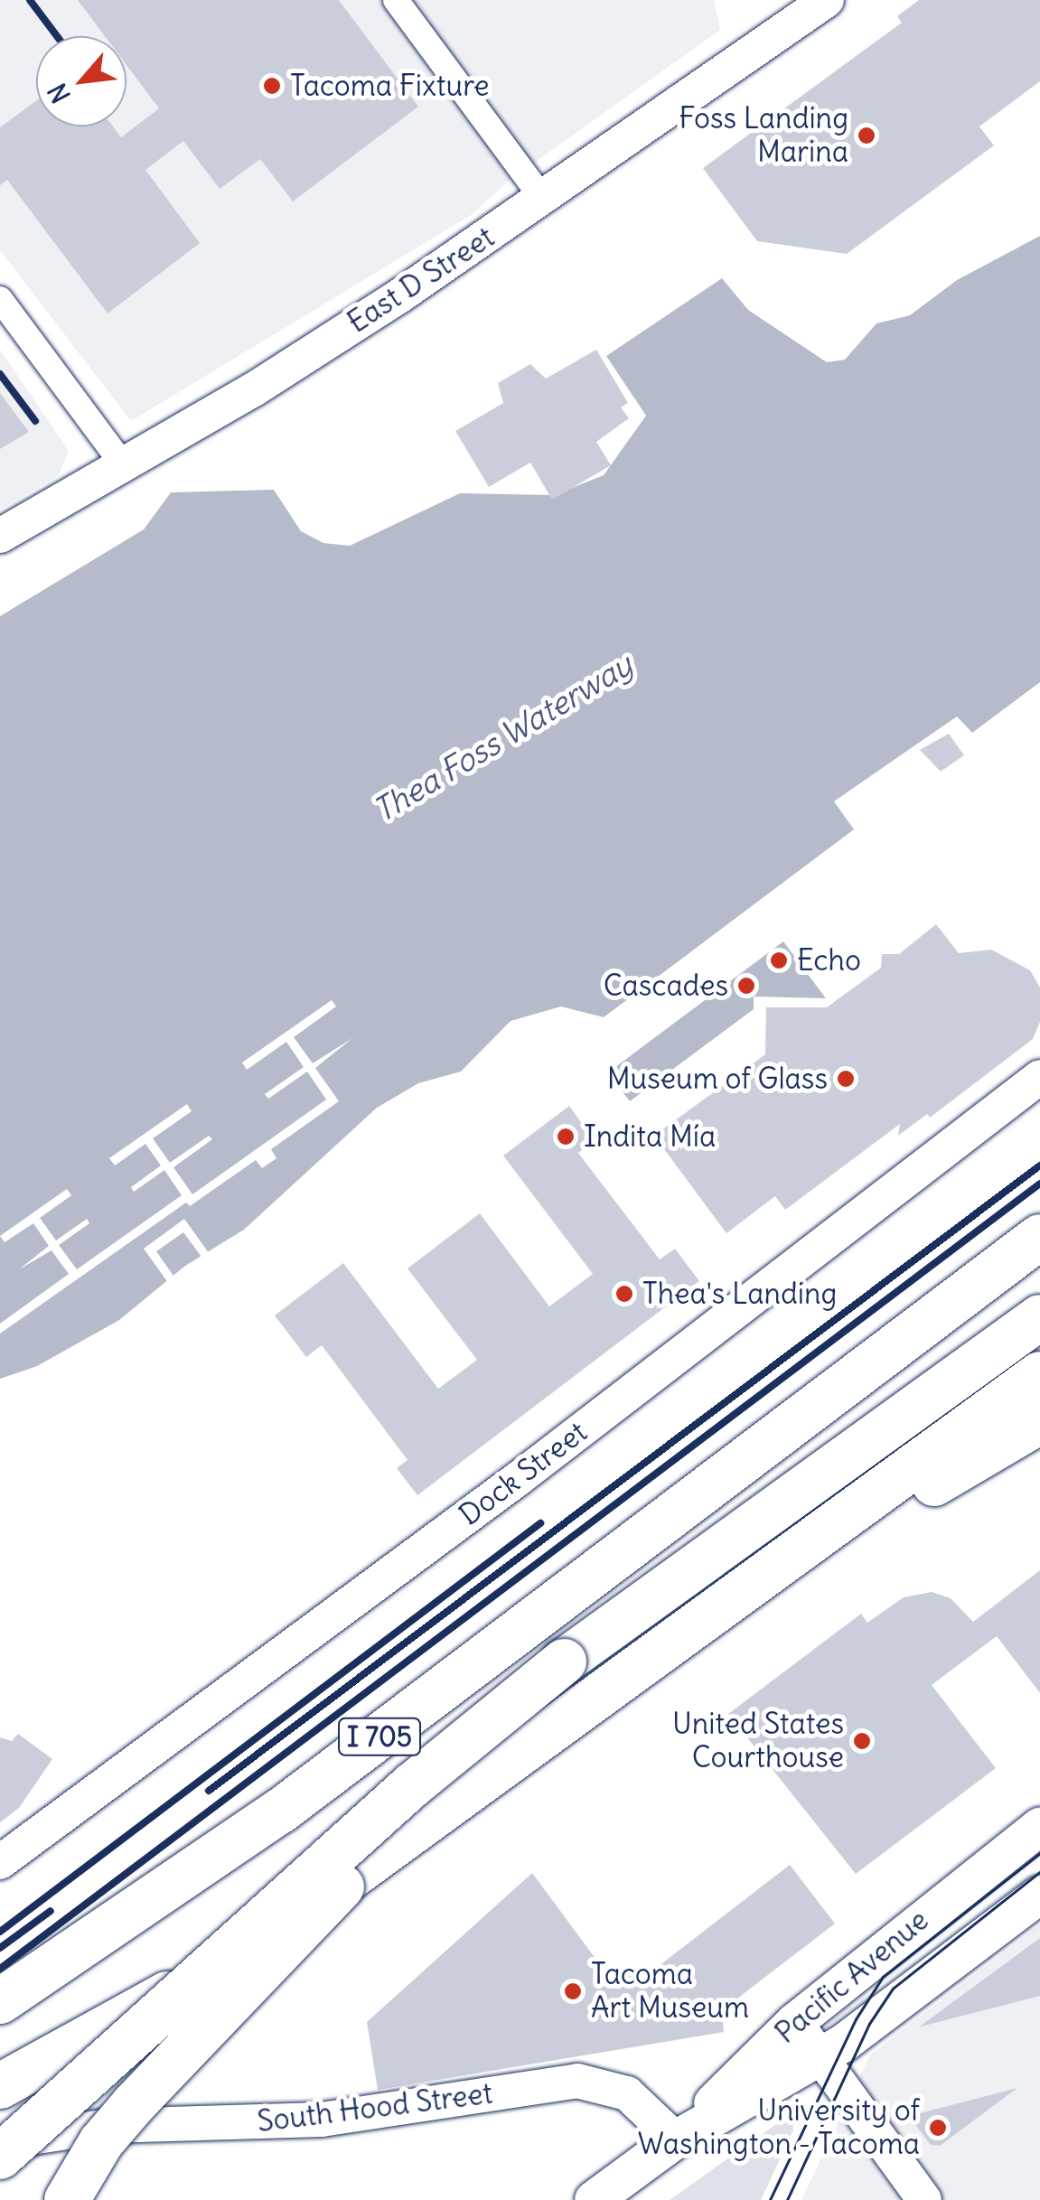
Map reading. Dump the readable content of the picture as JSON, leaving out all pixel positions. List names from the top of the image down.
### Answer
{
  "streets": {
    "highway": ["I 705"],
    "main road": ["Pacific Avenue"],
    "street": ["East D Street", "Dock Street", "South Hood Street"]
  },
  "crossings": [
    ["Pacific Avenue", "South Hood Street"]
  ],
  "water": ["Thea Foss Waterway"],
  "places": [
    "Tacoma Fixture",
    "Foss Landing Marina",
    "Echo",
    "Cascades",
    "Museum of Glass",
    "Indita Mía",
    "Thea's Landing",
    "United States Courthouse",
    "Tacoma Art Museum",
    "University of Washington - Tacoma"
  ],
  "north": "bottom left"
}
